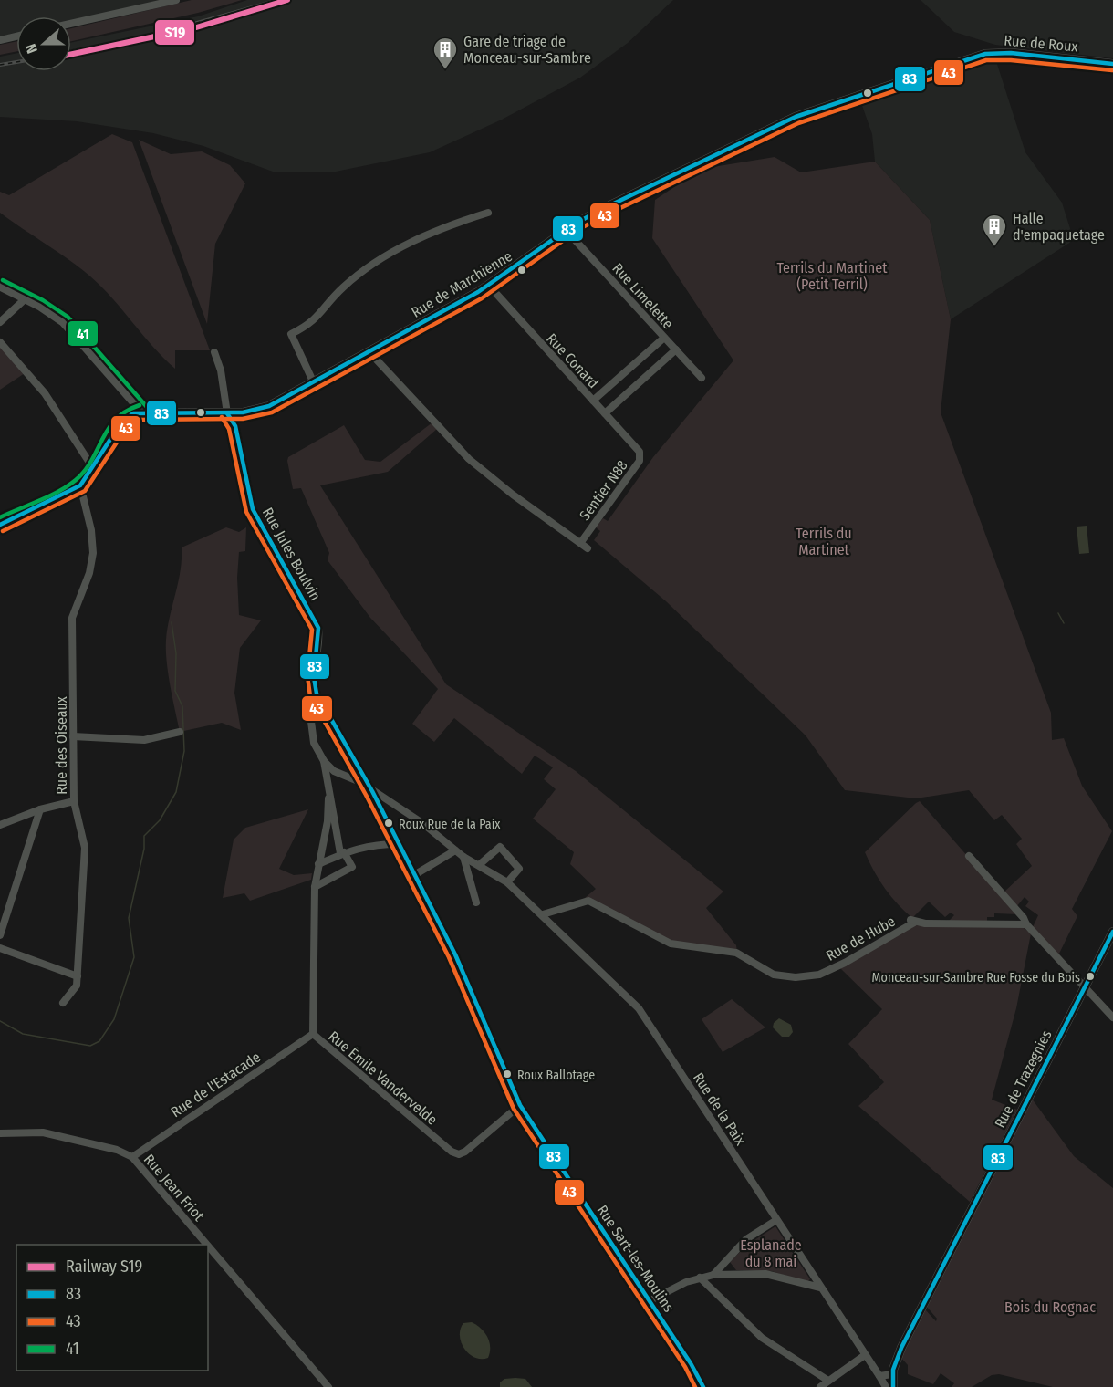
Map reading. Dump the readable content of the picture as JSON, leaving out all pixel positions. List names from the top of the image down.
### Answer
{
  "streets": {
    "main road": ["Rue de Roux", "Rue de Marchienne", "Rue de Trazegnies"],
    "street": [
      "Rue Limelette",
      "Rue Conard",
      "Sentier N88",
      "Rue Jules Boulvin",
      "Rue des Oiseaux",
      "Rue de Hube",
      "Rue Émile Vandervelde",
      "Rue de l'Estacade",
      "Rue de la Paix",
      "Rue Jean Friot",
      "Rue Sart-les-Moulins"
    ]
  },
  "crossings": [
    ["Rue de Roux", "Rue de Marchienne"],
    ["Rue de Marchienne", "Rue Limelette"],
    ["Rue de Marchienne", "Rue Conard"],
    ["Rue de Marchienne", "Rue Jules Boulvin"],
    ["Rue Conard", "Sentier N88"],
    ["Rue Jules Boulvin", "Rue de la Paix"],
    ["Rue Jules Boulvin", "Rue Sart-les-Moulins"],
    ["Rue de Hube", "Rue de la Paix"],
    ["Rue Émile Vandervelde", "Rue de l'Estacade"],
    ["Rue Émile Vandervelde", "Rue Sart-les-Moulins"],
    ["Rue de l'Estacade", "Rue Jean Friot"],
    ["Rue de la Paix", "Rue Sart-les-Moulins"]
  ],
  "parks": [
    "Terrils du Martinet (Petit Terril)",
    "Terrils du Martinet",
    "Esplanade du 8 mai",
    "Bois du Rognac"
  ],
  "places": {
    "building": ["Gare de triage de Monceau-sur-Sambre", "Halle d'empaquetage"],
    "other": ["Roux Rue de la Paix", "Monceau-sur-Sambre Rue Fosse du Bois", "Roux Ballotage"]
  },
  "lines": [
    "rail line S19",
    "transit line 83",
    "transit line 43",
    "transit line 41"
  ],
  "legend": [
    "Railway S19",
    "83",
    "43",
    "41"
  ],
  "north": "left"
}
